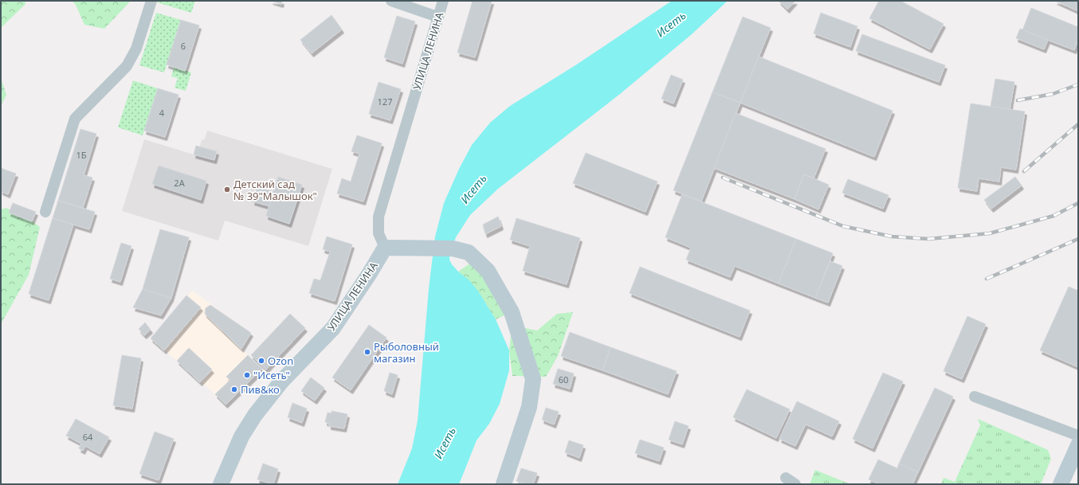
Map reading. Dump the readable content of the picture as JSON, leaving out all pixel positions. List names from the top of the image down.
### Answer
{
  "streets": {
    "street": ["УЛИЦА ЛЕНИНА"]
  },
  "water": ["Исеть"],
  "places": [
    "Детский сад № 39\"Малышок\"",
    "Рыболовный магазин",
    "Ozon",
    "\"Исеть\"",
    "Пив&ко"
  ],
  "house_numbers": [
    "6",
    "127",
    "4",
    "1Б",
    "2А",
    "60",
    "64"
  ]
}
